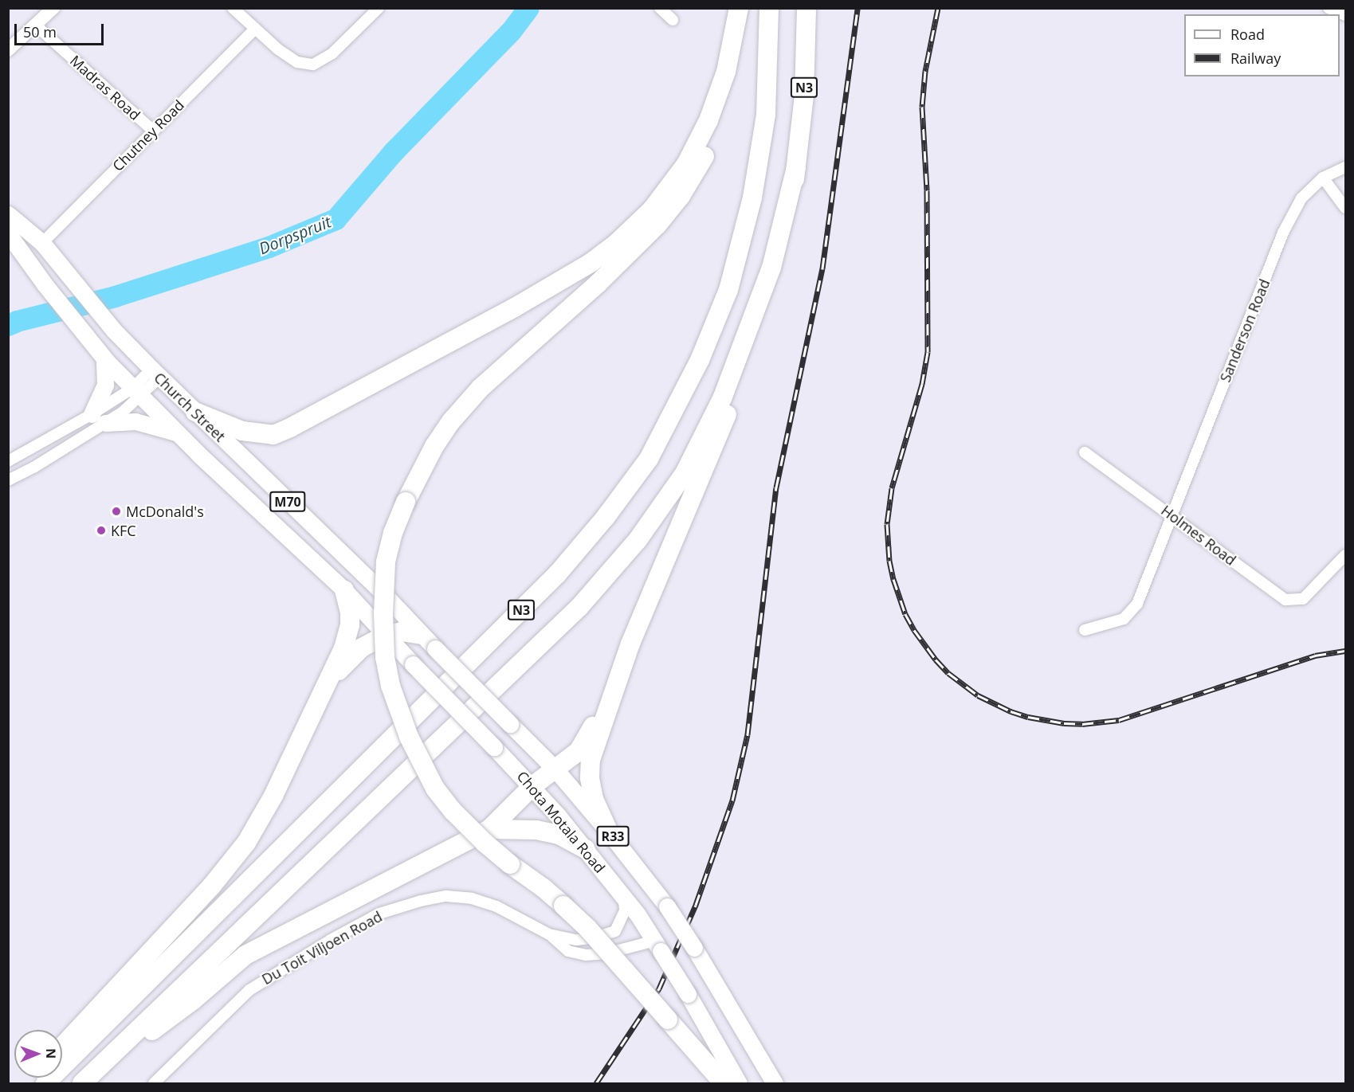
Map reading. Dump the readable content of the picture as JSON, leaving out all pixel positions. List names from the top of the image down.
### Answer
{
  "streets": {
    "highway": ["N3"],
    "main road": [
      "Church Street",
      "M70",
      "Chota Motala Road",
      "R33"
    ],
    "street": [
      "Madras Road",
      "Chutney Road",
      "Sanderson Road",
      "Holmes Road",
      "Du Toit Viljoen Road"
    ]
  },
  "crossings": [
    ["Madras Road", "Chutney Road"],
    ["Chutney Road", "Church Street"],
    ["Sanderson Road", "Holmes Road"],
    ["Church Street", "Chota Motala Road"],
    ["Chota Motala Road", "Du Toit Viljoen Road"]
  ],
  "water": ["Dorpspruit"],
  "places": ["McDonald's", "KFC"],
  "legend": ["Road", "Railway"],
  "scale_bar": "50 m",
  "north": "right"
}
